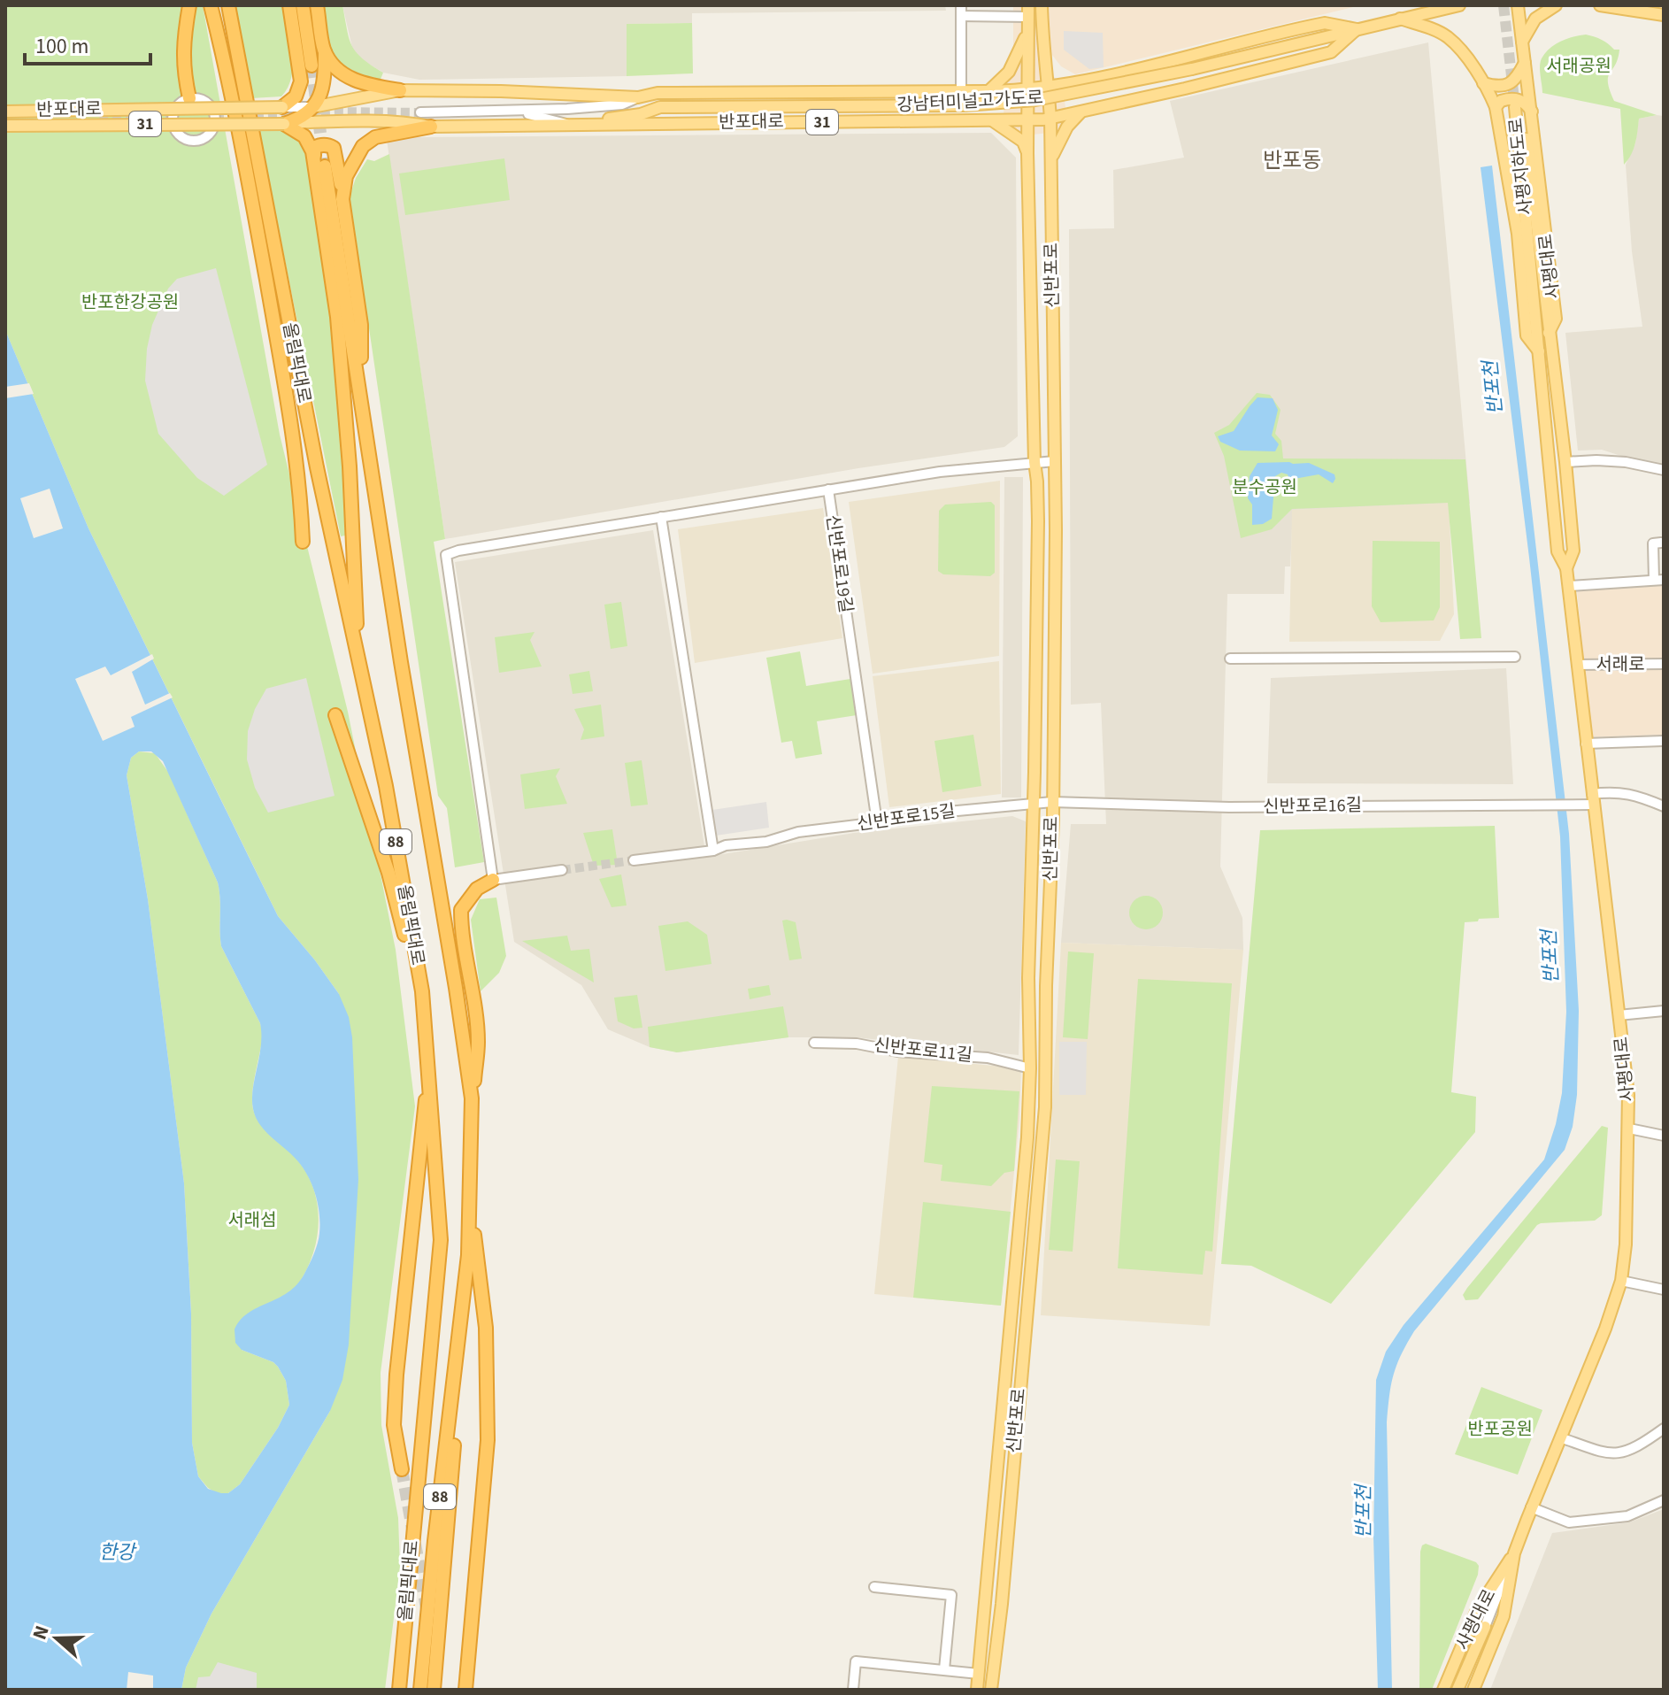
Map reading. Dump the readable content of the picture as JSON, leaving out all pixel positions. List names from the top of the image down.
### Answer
{
  "streets": {
    "highway": ["올림픽대로", "88"],
    "main road": [
      "강남터미널고가도로",
      "반포대로",
      "31",
      "사평지하도로",
      "사평대로",
      "신반포로"
    ],
    "street": [
      "신반포로19길",
      "서래로",
      "신반포로16길",
      "신반포로15길",
      "신반포로11길"
    ]
  },
  "crossings": [
    ["강남터미널고가도로", "반포대로"],
    ["강남터미널고가도로", "31"],
    ["반포대로", "31"],
    ["반포대로", "신반포로"],
    ["사평지하도로", "사평대로"],
    ["사평대로", "서래로"],
    ["사평대로", "신반포로16길"],
    ["신반포로", "신반포로19길"],
    ["신반포로", "신반포로16길"],
    ["신반포로", "신반포로15길"],
    ["신반포로", "신반포로11길"],
    ["신반포로19길", "신반포로15길"],
    ["신반포로16길", "신반포로15길"]
  ],
  "districts": ["반포동"],
  "water": ["반포천", "한강"],
  "parks": [
    "서래공원",
    "반포한강공원",
    "분수공원",
    "서래섬",
    "반포공원"
  ],
  "scale_bar": "100 m",
  "north": "left"
}
